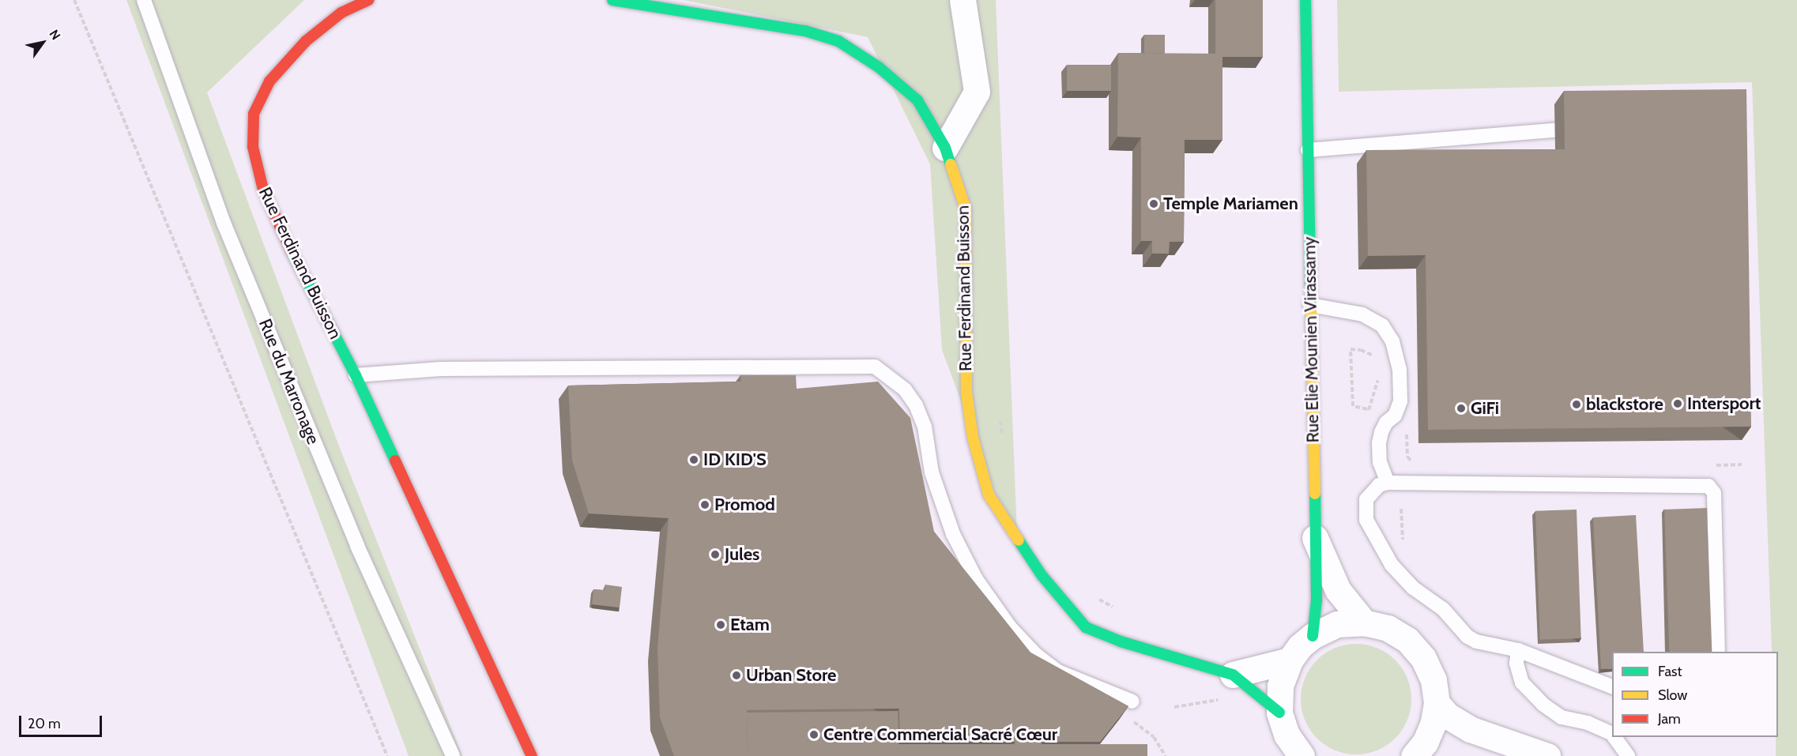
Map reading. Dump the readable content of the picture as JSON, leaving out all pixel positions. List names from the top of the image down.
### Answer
{
  "streets": {
    "street": ["Rue Ferdinand Buisson", "Rue Elie Mounien Virassamy"],
    "lane": ["Rue du Marronage"]
  },
  "places": [
    "Temple Mariamen",
    "Intersport",
    "blackstore",
    "GiFi",
    "ID KID'S",
    "Promod",
    "Jules",
    "Etam",
    "Urban Store",
    "Centre Commercial Sacré Cœur"
  ],
  "legend": ["Fast", "Slow", "Jam"],
  "scale_bar": "20 m",
  "north": "top right"
}
